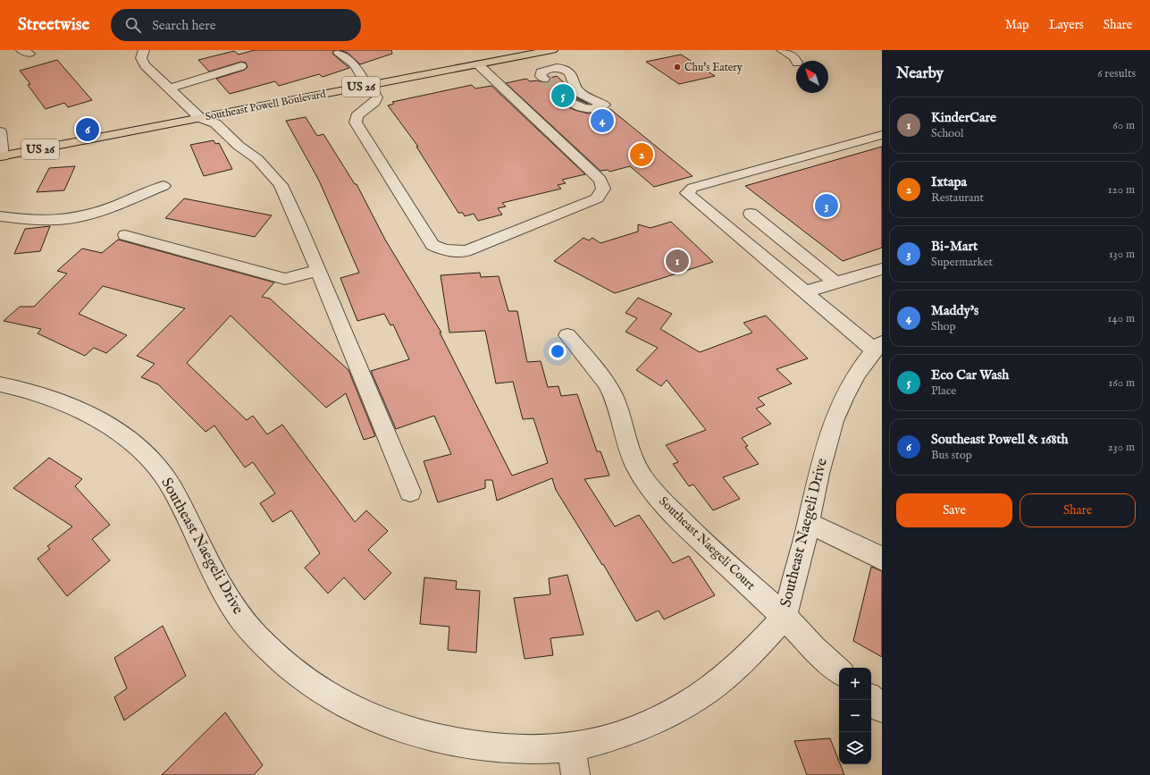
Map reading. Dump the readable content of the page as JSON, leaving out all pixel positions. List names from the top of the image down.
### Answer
{
  "streets": {
    "main road": ["US 26", "Southeast Powell Boulevard"],
    "street": ["Southeast Naegeli Drive", "Southeast Naegeli Court"]
  },
  "crossings": [
    ["Southeast Naegeli Drive", "Southeast Naegeli Court"]
  ],
  "places": ["Chu's Eatery"],
  "north": "top left",
  "page": {
    "header": "Streetwise",
    "search": "Search here",
    "nav": ["Map", "Layers", "Share"],
    "heading": ["Nearby", "6 results"],
    "pins": [
      "5",
      "4",
      "6",
      "2",
      "3",
      "1"
    ],
    "list": [
      {
        "mark": "1",
        "name": "KinderCare",
        "note": "School",
        "value": "60 m"
      },
      {
        "mark": "2",
        "name": "Ixtapa",
        "note": "Restaurant",
        "value": "120 m"
      },
      {
        "mark": "3",
        "name": "Bi-Mart",
        "note": "Supermarket",
        "value": "130 m"
      },
      {
        "mark": "4",
        "name": "Maddy's",
        "note": "Shop",
        "value": "140 m"
      },
      {
        "mark": "5",
        "name": "Eco Car Wash",
        "note": "Place",
        "value": "160 m"
      },
      {
        "mark": "6",
        "name": "Southeast Powell & 168th",
        "note": "Bus stop",
        "value": "230 m"
      }
    ],
    "buttons": ["Save", "Share"],
    "map_buttons": ["+", "−"]
  }
}
